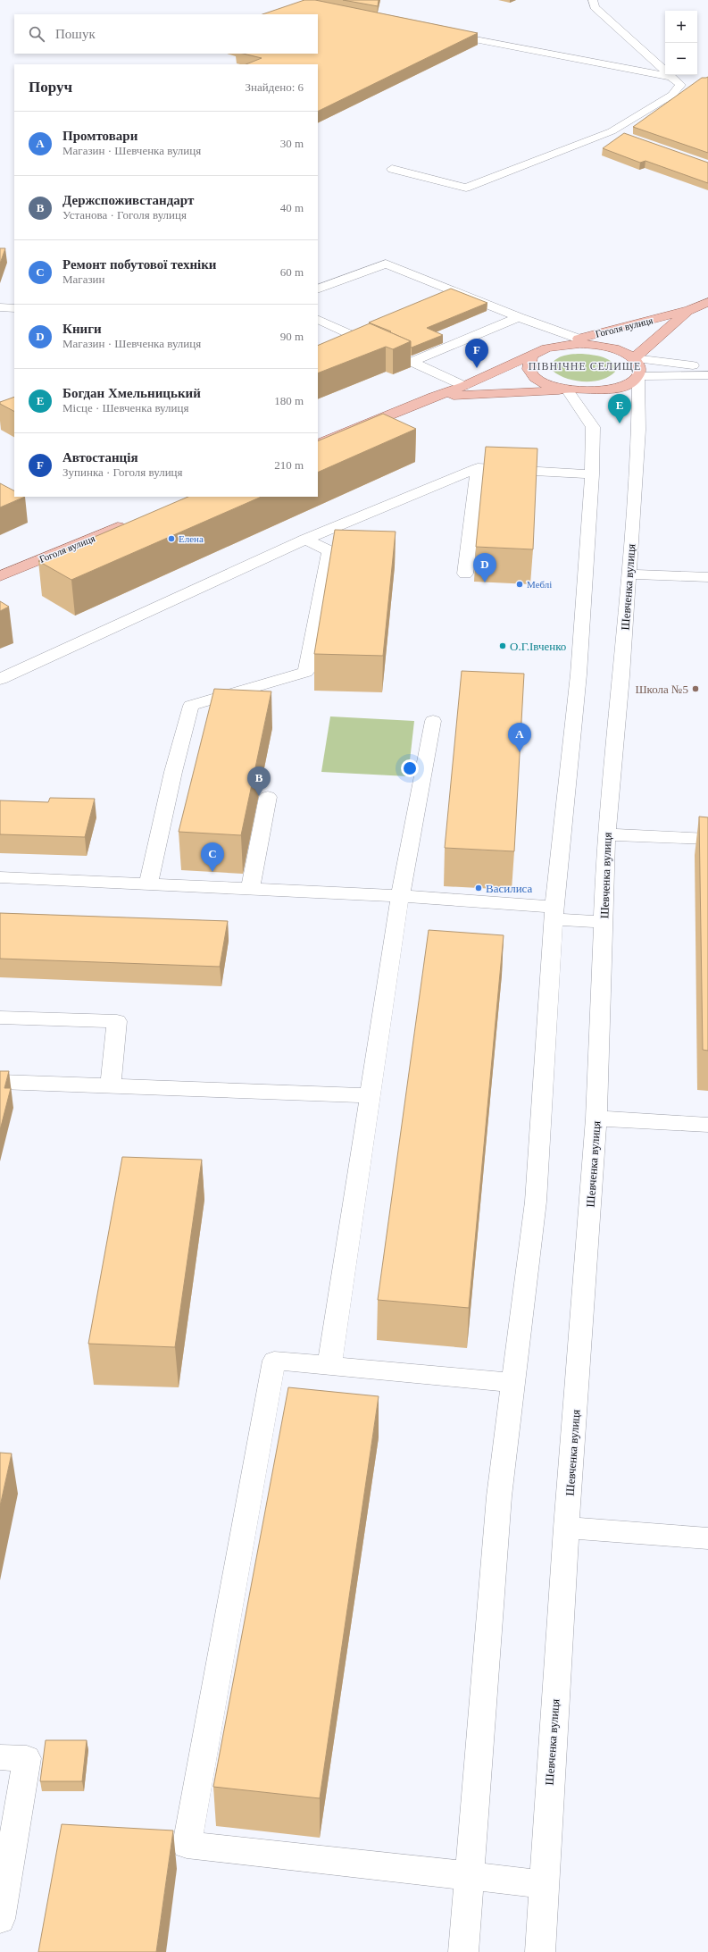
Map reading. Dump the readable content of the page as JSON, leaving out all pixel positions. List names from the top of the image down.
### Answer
{
  "streets": {
    "main road": ["Гоголя вулиця"],
    "street": ["Шевченка вулиця"]
  },
  "crossings": [
    ["Гоголя вулиця", "Шевченка вулиця"]
  ],
  "districts": ["ПІВНІЧНЕ СЕЛИЩЕ"],
  "places": [
    "Елена",
    "Меблі",
    "О.Г.Івченко",
    "Школа №5",
    "Василиса"
  ],
  "page": {
    "map_buttons": ["+", "−"],
    "search": "Пошук",
    "heading": ["Поруч", "Знайдено: 6"],
    "list": [
      {
        "mark": "A",
        "name": "Промтовари",
        "note": "Магазин · Шевченка вулиця",
        "value": "30 m"
      },
      {
        "mark": "B",
        "name": "Держспоживстандарт",
        "note": "Установа · Гоголя вулиця",
        "value": "40 m"
      },
      {
        "mark": "C",
        "name": "Ремонт побутової техніки",
        "note": "Магазин",
        "value": "60 m"
      },
      {
        "mark": "D",
        "name": "Книги",
        "note": "Магазин · Шевченка вулиця",
        "value": "90 m"
      },
      {
        "mark": "E",
        "name": "Богдан Хмельницький",
        "note": "Місце · Шевченка вулиця",
        "value": "180 m"
      },
      {
        "mark": "F",
        "name": "Автостанція",
        "note": "Зупинка · Гоголя вулиця",
        "value": "210 m"
      }
    ],
    "pins": [
      "F",
      "E",
      "D",
      "A",
      "B",
      "C"
    ]
  }
}
